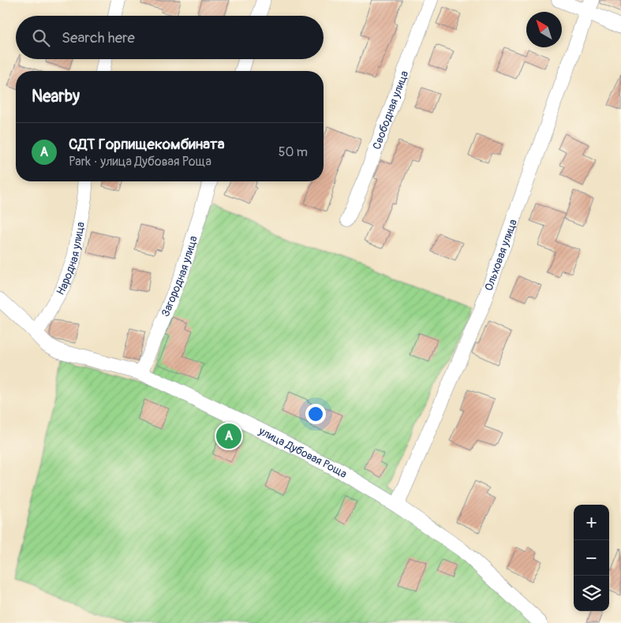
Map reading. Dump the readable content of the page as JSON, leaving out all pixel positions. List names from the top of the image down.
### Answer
{
  "streets": {
    "street": [
      "Свободная улица",
      "Ольховая улица",
      "Народная улица",
      "Загородная улица",
      "улица Дубовая Роща"
    ]
  },
  "crossings": [
    ["Ольховая улица", "улица Дубовая Роща"],
    ["Народная улица", "улица Дубовая Роща"],
    ["Загородная улица", "улица Дубовая Роща"]
  ],
  "north": "top left",
  "page": {
    "search": "Search here",
    "heading": "Nearby",
    "list": [
      {
        "mark": "A",
        "name": "СДТ Горпищекомбината",
        "note": "Park · улица Дубовая Роща",
        "value": "50 m"
      }
    ],
    "pins": "A",
    "map_buttons": ["+", "−"]
  }
}
